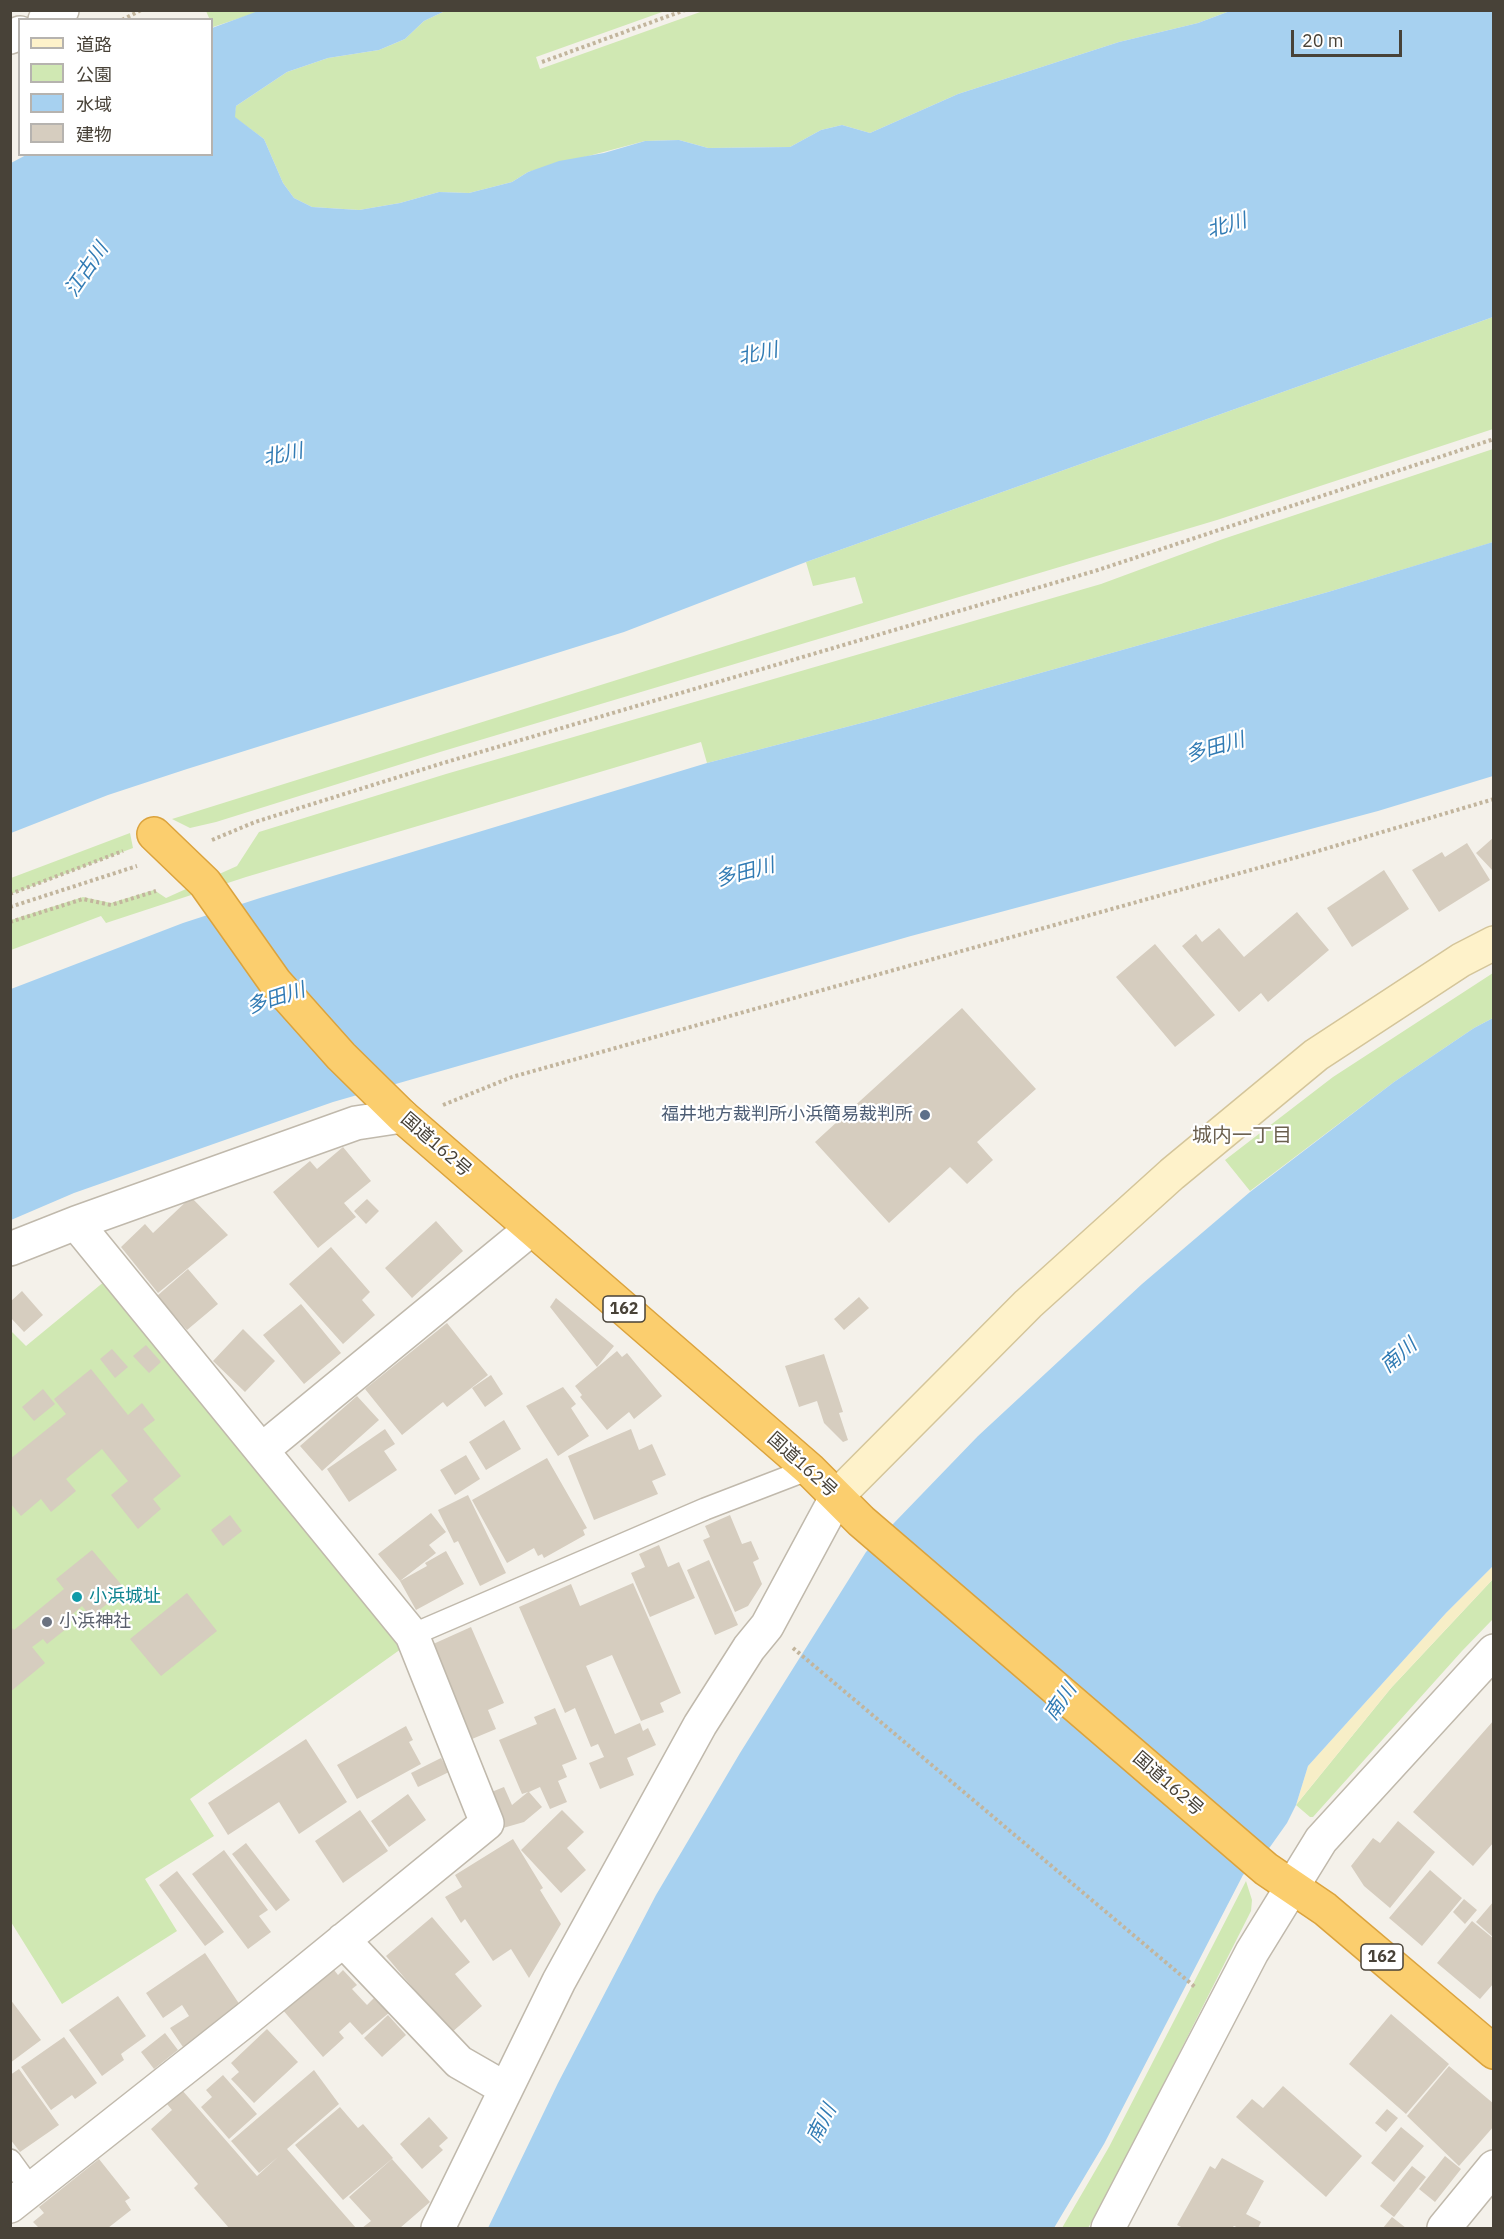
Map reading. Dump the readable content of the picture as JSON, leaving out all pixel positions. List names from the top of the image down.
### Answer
{
  "streets": {
    "highway": ["国道162号", "162"]
  },
  "districts": ["城内一丁目"],
  "water": [
    "北川",
    "江古川",
    "多田川",
    "南川"
  ],
  "places": ["福井地方裁判所小浜簡易裁判所", "小浜城址", "小浜神社"],
  "legend": [
    "道路",
    "公園",
    "水域",
    "建物"
  ],
  "scale_bar": "20 m"
}
